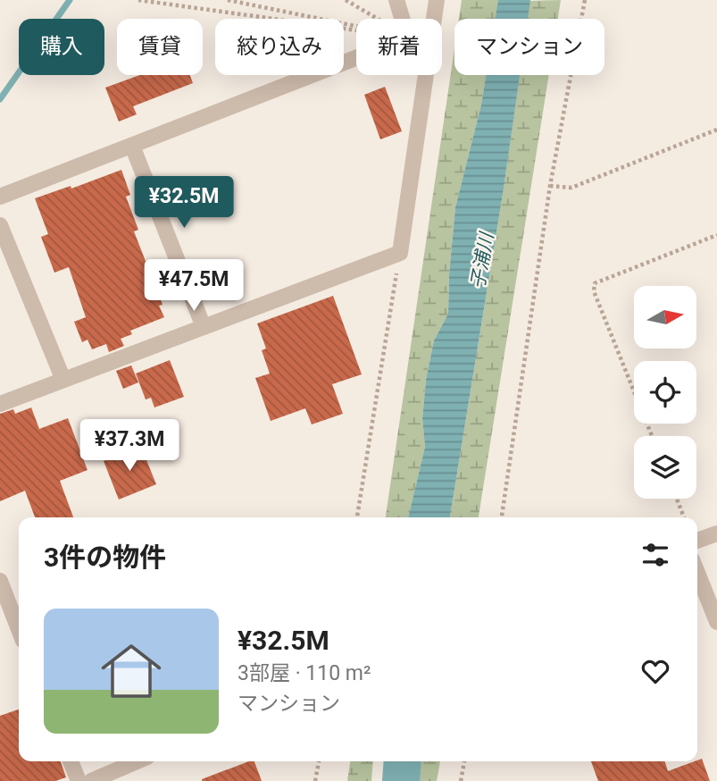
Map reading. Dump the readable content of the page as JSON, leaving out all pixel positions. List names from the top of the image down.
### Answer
{
  "water": ["子浦川"],
  "north": "right",
  "page": {
    "chip": [
      "購入",
      "賃貸",
      "絞り込み",
      "新着",
      "マンション"
    ],
    "price": ["¥32.5M", "¥47.5M", "¥37.3M"],
    "heading": "3件の物件",
    "list": [
      {
        "name": "¥32.5M",
        "note": "3部屋 · 110 m² · マンション"
      }
    ]
  }
}
